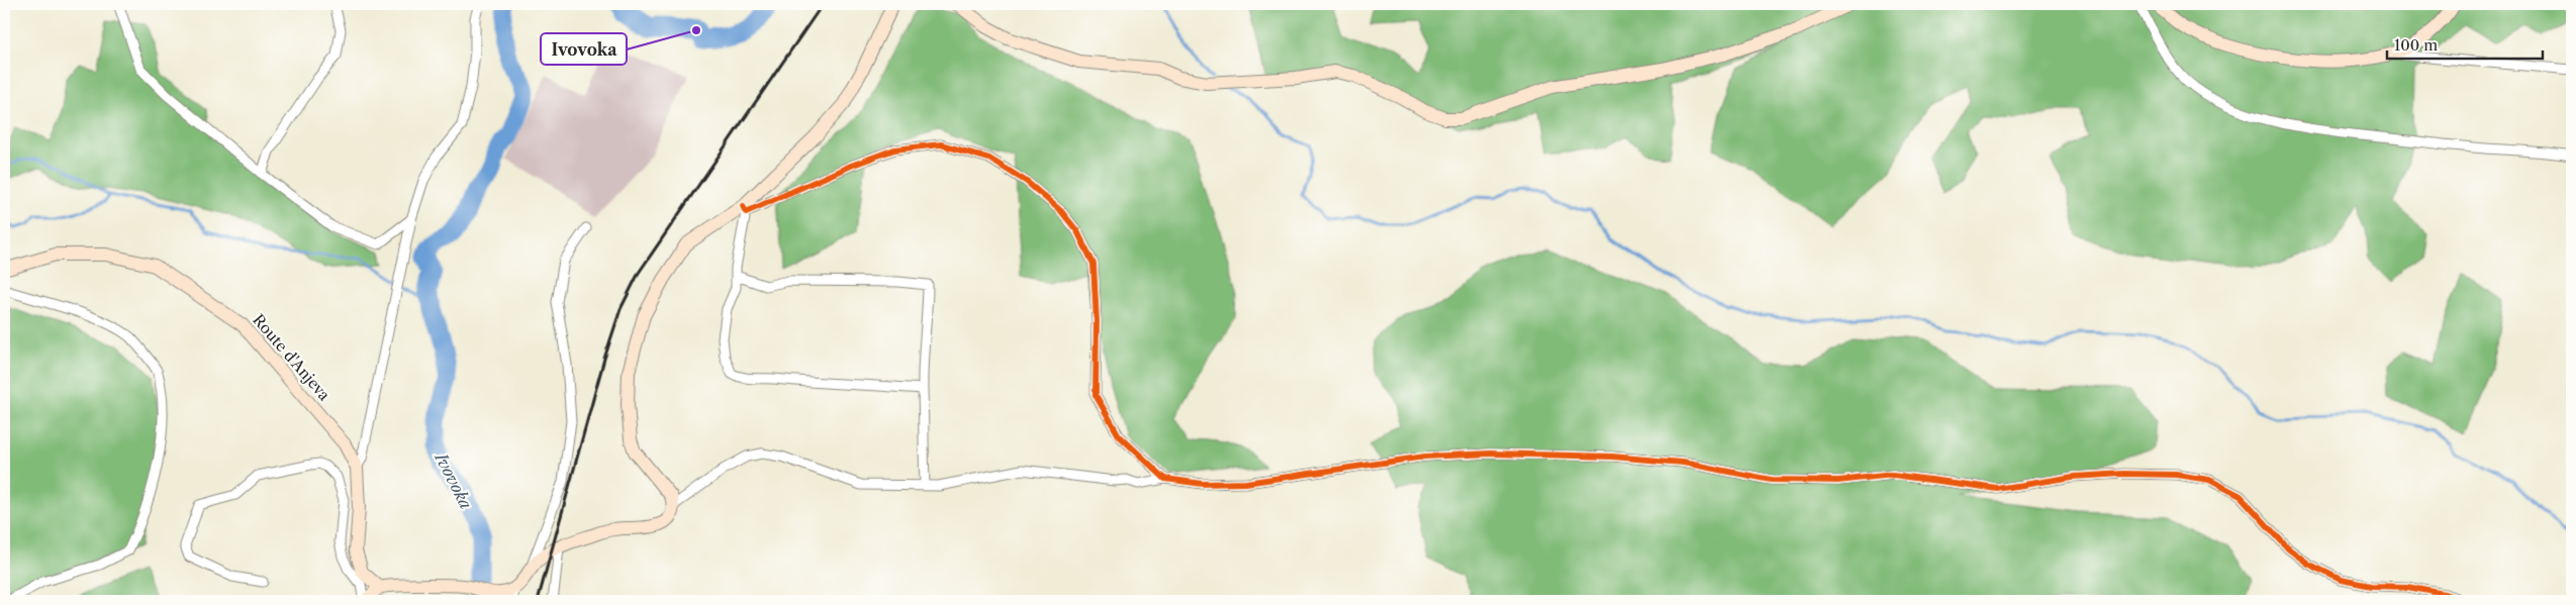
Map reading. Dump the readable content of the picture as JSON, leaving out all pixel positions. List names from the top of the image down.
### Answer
{
  "streets": {
    "street": ["Route d'Anjeva"]
  },
  "water": ["Ivovoka"],
  "places": ["Ivovoka"],
  "scale_bar": "100 m"
}
